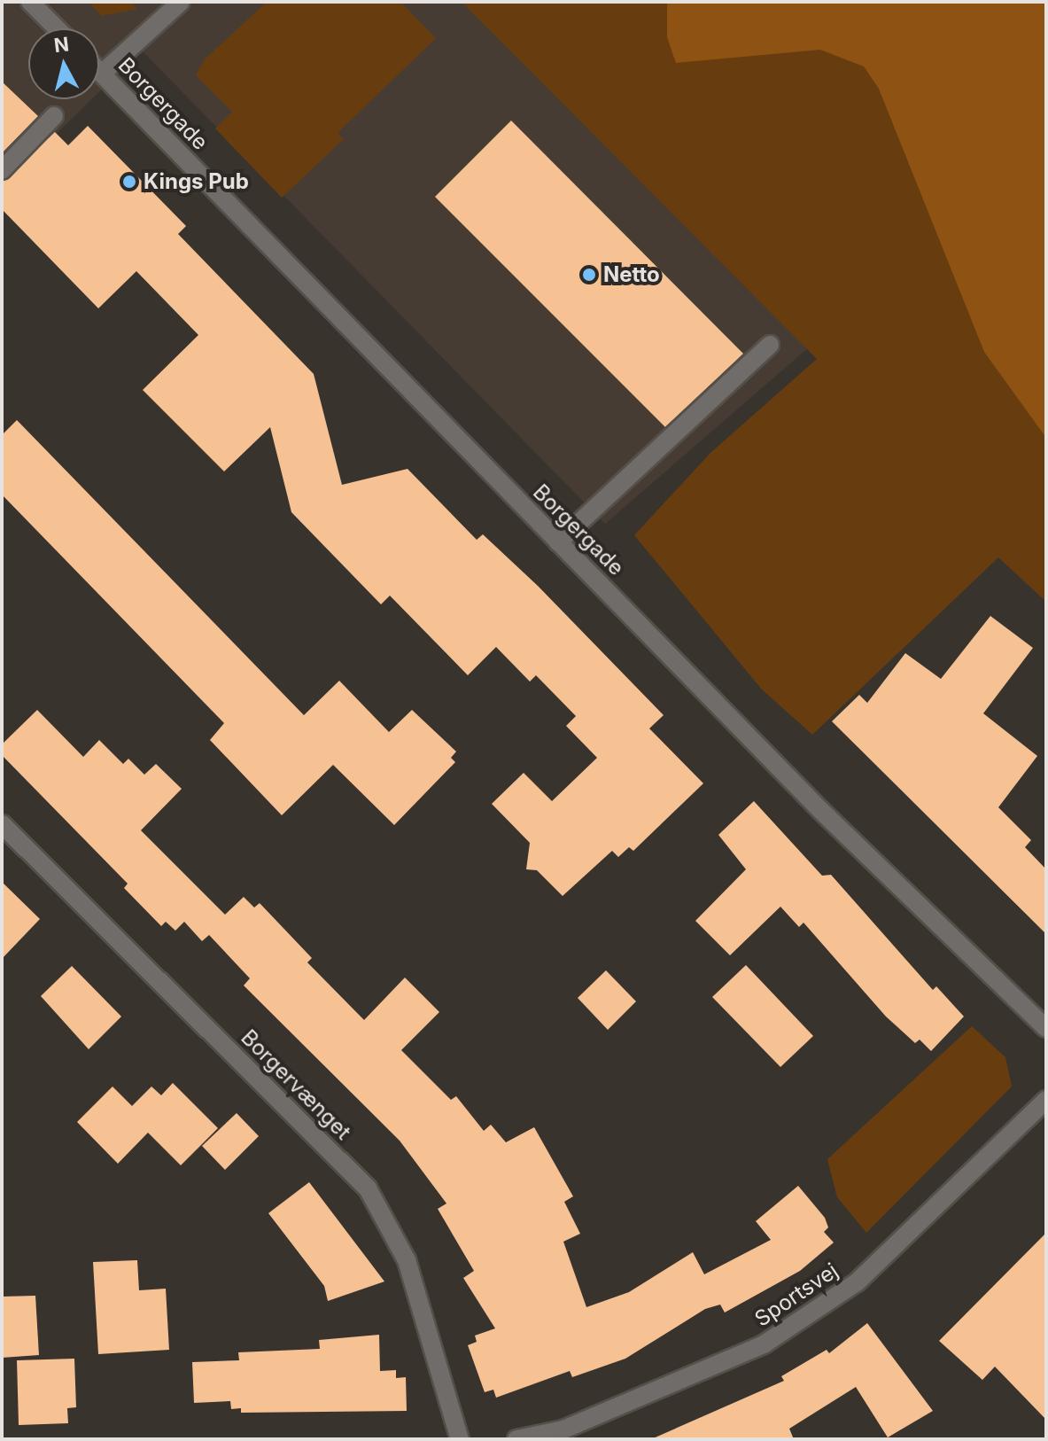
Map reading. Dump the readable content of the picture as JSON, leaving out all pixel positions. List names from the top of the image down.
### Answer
{
  "streets": {
    "street": ["Borgergade", "Borgervænget", "Sportsvej"]
  },
  "places": ["Kings Pub", "Netto"],
  "north": "top"
}
